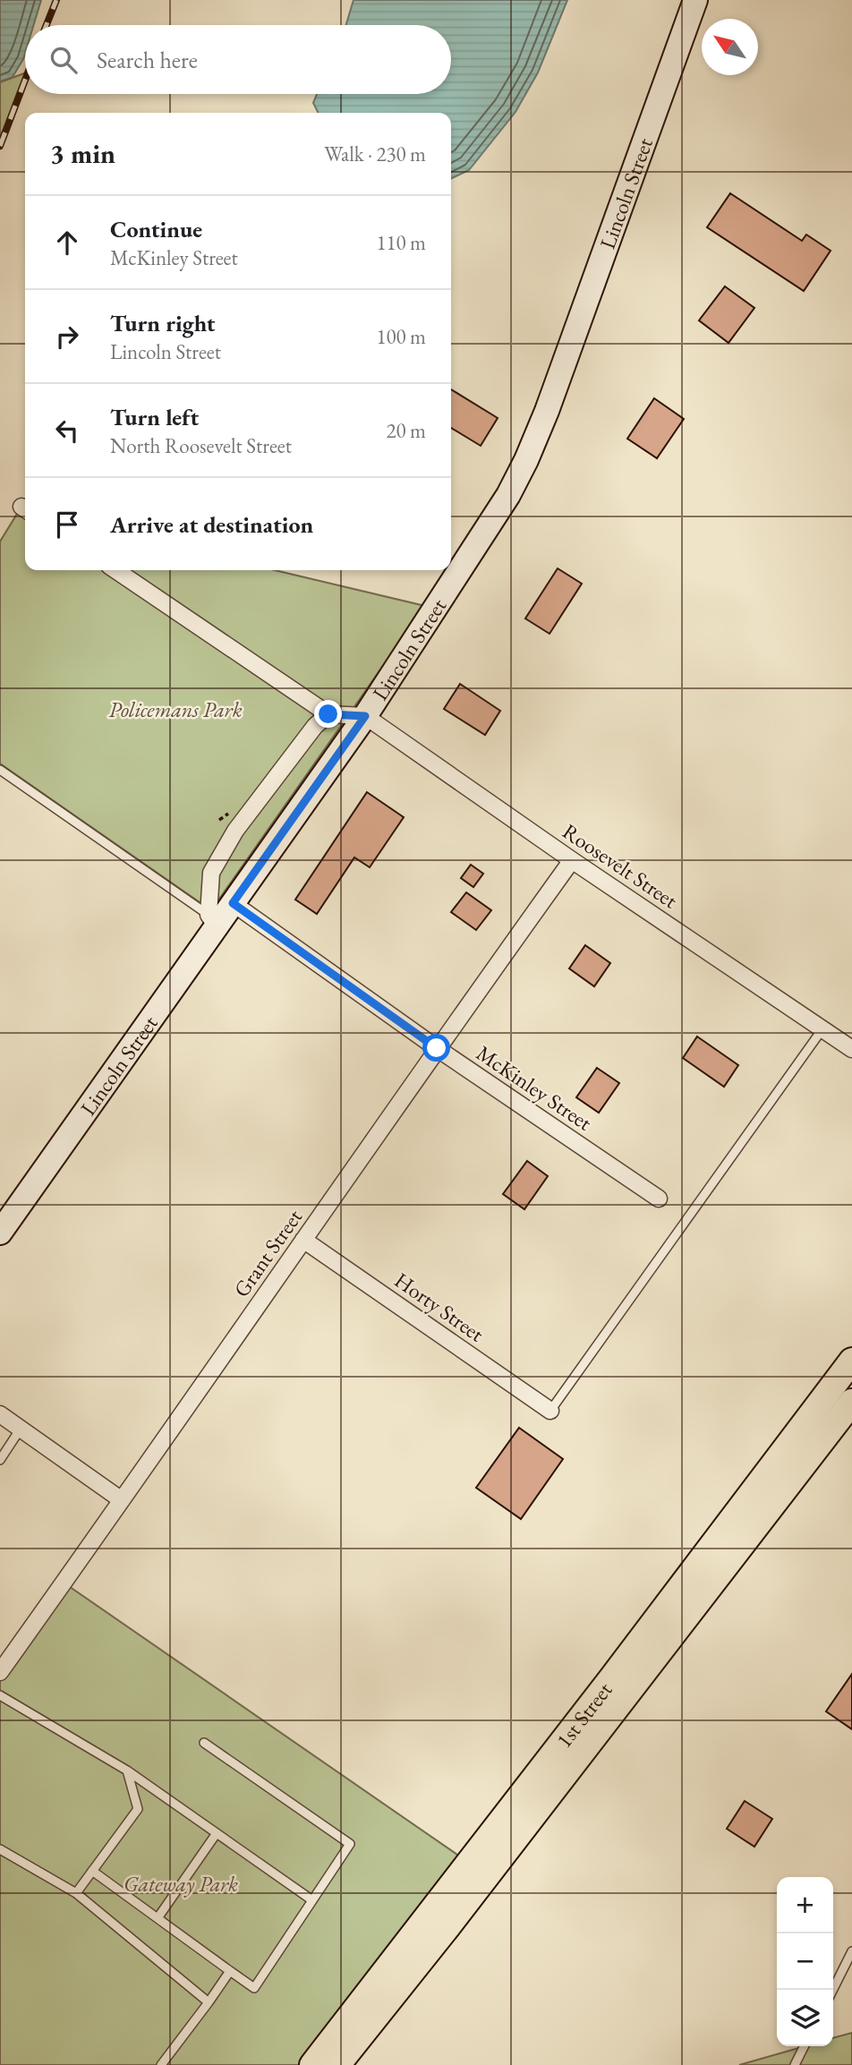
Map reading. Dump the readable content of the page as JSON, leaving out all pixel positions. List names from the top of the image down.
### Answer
{
  "streets": {
    "main road": ["Lincoln Street", "1st Street"],
    "street": [
      "Roosevelt Street",
      "McKinley Street",
      "Grant Street",
      "Horty Street"
    ]
  },
  "crossings": [
    ["Lincoln Street", "Roosevelt Street"],
    ["Lincoln Street", "McKinley Street"],
    ["Roosevelt Street", "Grant Street"],
    ["McKinley Street", "Grant Street"],
    ["Grant Street", "Horty Street"]
  ],
  "parks": ["Policemans Park", "Gateway Park"],
  "north": "top left",
  "page": {
    "search": "Search here",
    "heading": ["3 min", "Walk · 230 m"],
    "list": [
      ["Continue", "McKinley Street", "110 m"],
      ["Turn right", "Lincoln Street", "100 m"],
      ["Turn left", "North Roosevelt Street", "20 m"],
      "Arrive at destination"
    ],
    "map_buttons": ["+", "−"]
  }
}
